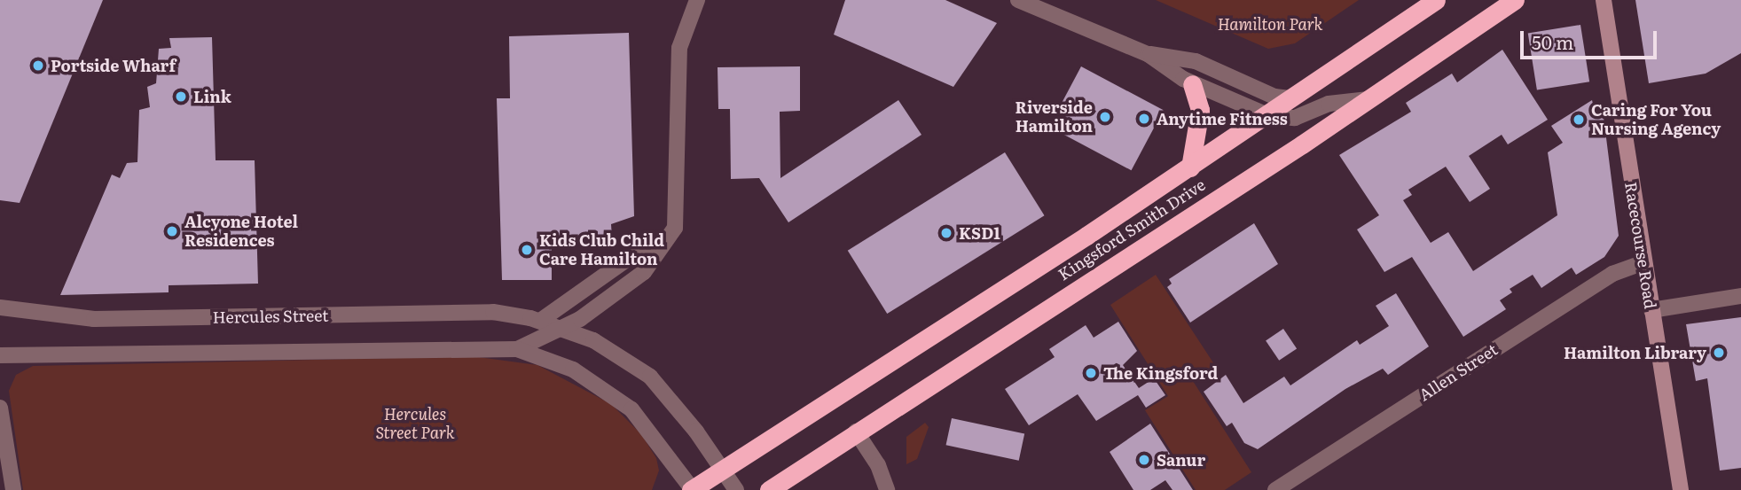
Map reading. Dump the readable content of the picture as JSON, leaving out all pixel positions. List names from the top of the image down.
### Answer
{
  "streets": {
    "highway": ["Kingsford Smith Drive"],
    "street": ["Racecourse Road", "Hercules Street", "Allen Street"]
  },
  "crossings": [
    ["Kingsford Smith Drive", "Hercules Street"],
    ["Racecourse Road", "Allen Street"]
  ],
  "parks": ["Hamilton Park", "Hercules Street Park"],
  "places": [
    "Portside Wharf",
    "Link",
    "Riverside Hamilton",
    "Anytime Fitness",
    "Caring For You Nursing Agency",
    "Alcyone Hotel Residences",
    "KSD1",
    "Kids Club Child Care Hamilton",
    "Hamilton Library",
    "The Kingsford",
    "Sanur"
  ],
  "scale_bar": "50 m"
}
